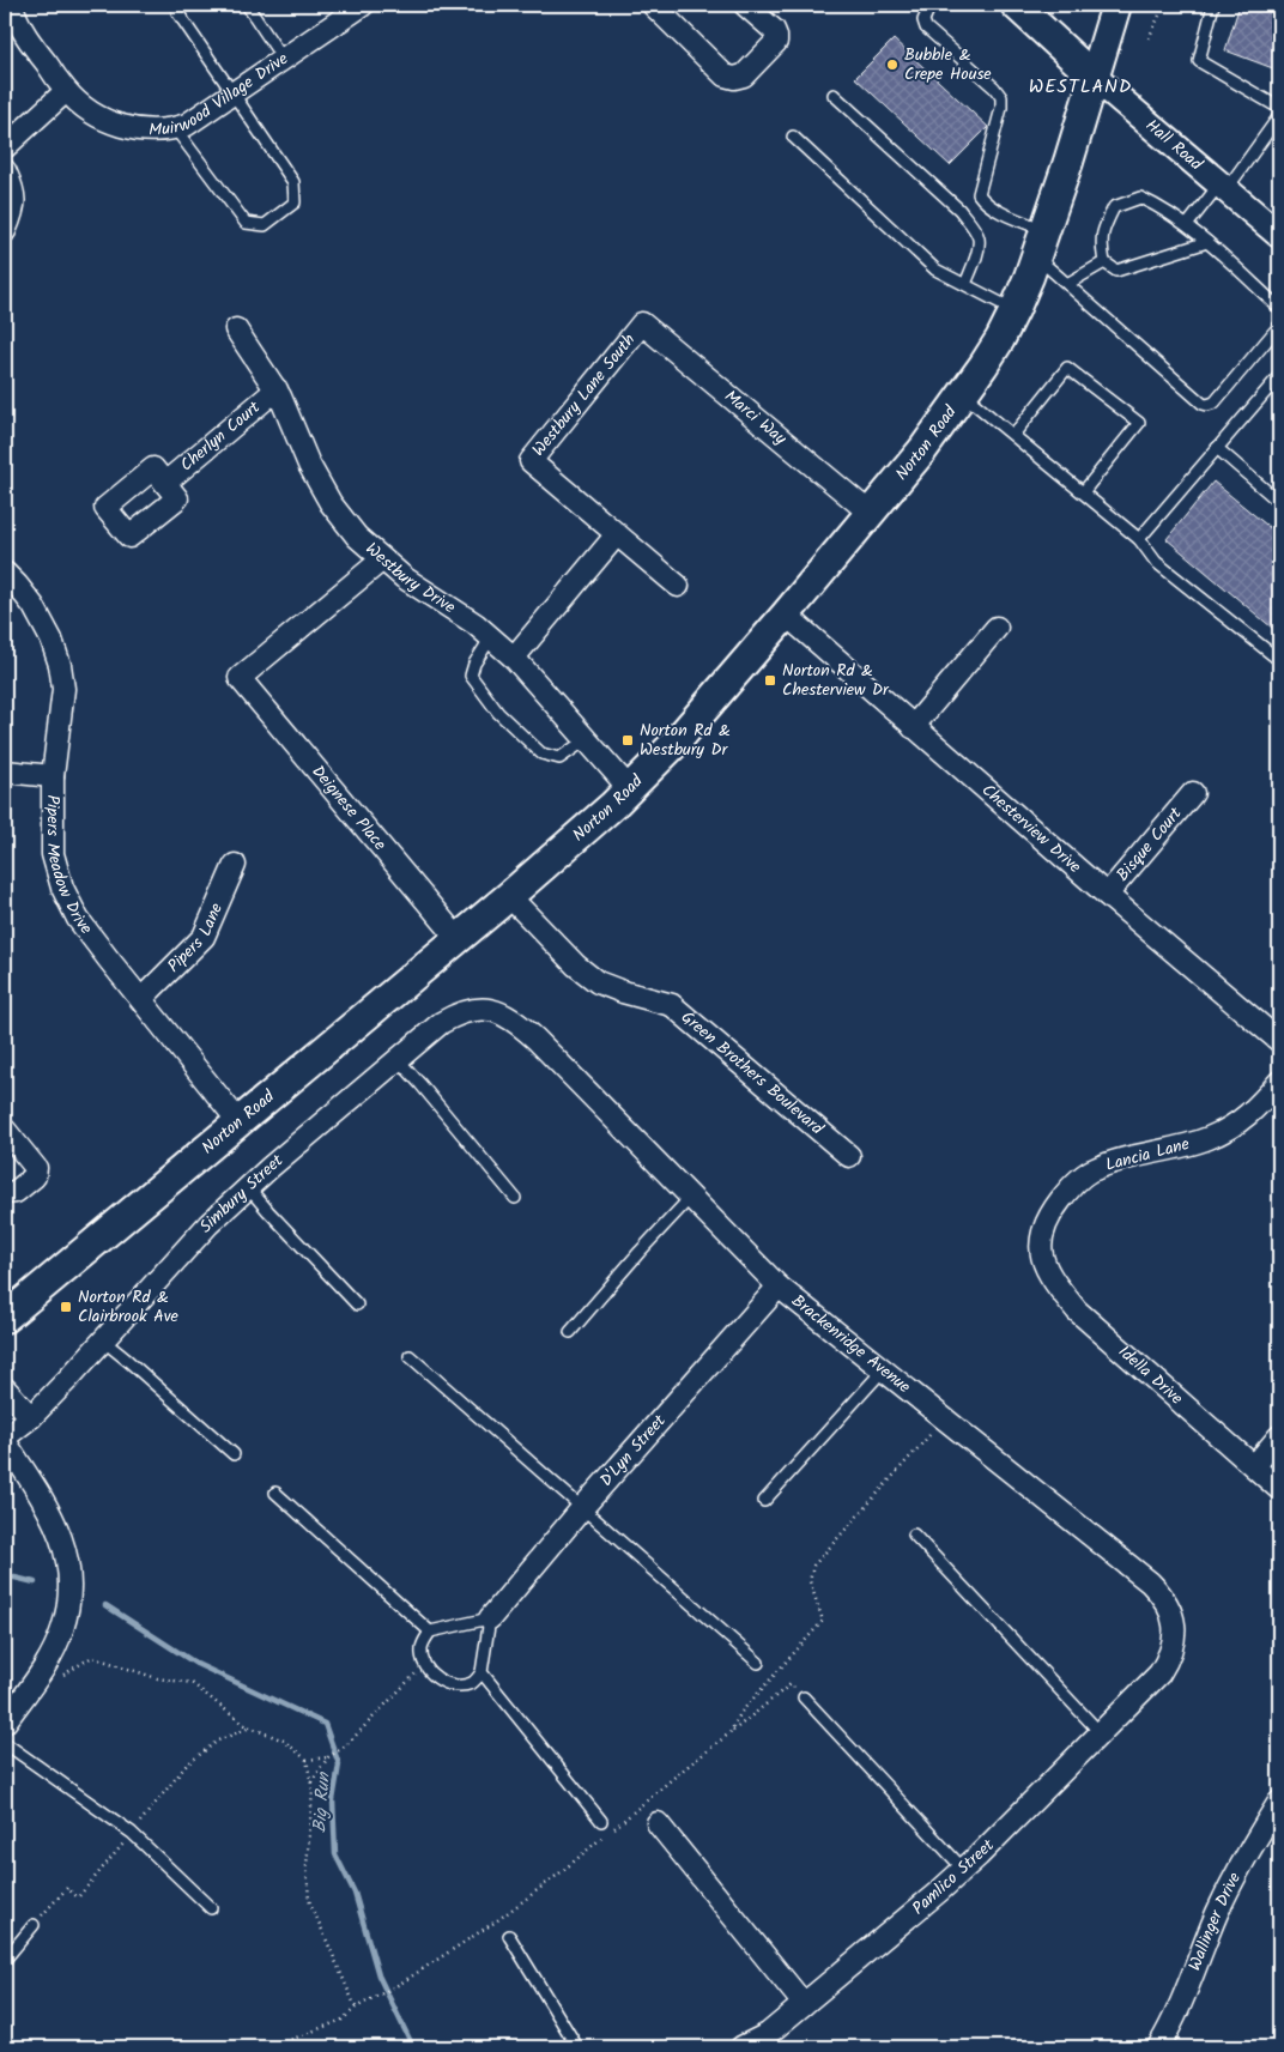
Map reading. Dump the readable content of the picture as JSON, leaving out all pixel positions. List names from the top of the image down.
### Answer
{
  "streets": {
    "main road": ["Hall Road", "Norton Road"],
    "street": [
      "Muirwood Village Drive",
      "Westbury Lane South",
      "Marci Way",
      "Cherlyn Court",
      "Westbury Drive",
      "Deignese Place",
      "Chesterview Drive",
      "Bisque Court",
      "Pipers Meadow Drive",
      "Pipers Lane",
      "Green Brothers Boulevard",
      "Lancia Lane",
      "Simbury Street",
      "Brackenridge Avenue",
      "Idella Drive",
      "D'Lyn Street",
      "Pamlico Street",
      "Wallinger Drive"
    ]
  },
  "crossings": [
    ["Hall Road", "Norton Road"],
    ["Westbury Lane South", "Marci Way"],
    ["Marci Way", "Norton Road"],
    ["Cherlyn Court", "Westbury Drive"],
    ["Norton Road", "Westbury Drive"],
    ["Norton Road", "Deignese Place"],
    ["Norton Road", "Chesterview Drive"],
    ["Norton Road", "Pipers Meadow Drive"],
    ["Norton Road", "Green Brothers Boulevard"],
    ["Westbury Drive", "Deignese Place"],
    ["Chesterview Drive", "Bisque Court"],
    ["Pipers Meadow Drive", "Pipers Lane"],
    ["Lancia Lane", "Idella Drive"],
    ["Simbury Street", "Brackenridge Avenue"],
    ["Brackenridge Avenue", "D'Lyn Street"],
    ["Brackenridge Avenue", "Pamlico Street"]
  ],
  "districts": ["WESTLAND"],
  "water": ["Big Run"],
  "places": {
    "other": ["Bubble & Crepe House"],
    "transit": ["Norton Rd & Chesterview Dr", "Norton Rd & Westbury Dr", "Norton Rd & Clairbrook Ave"]
  }
}
